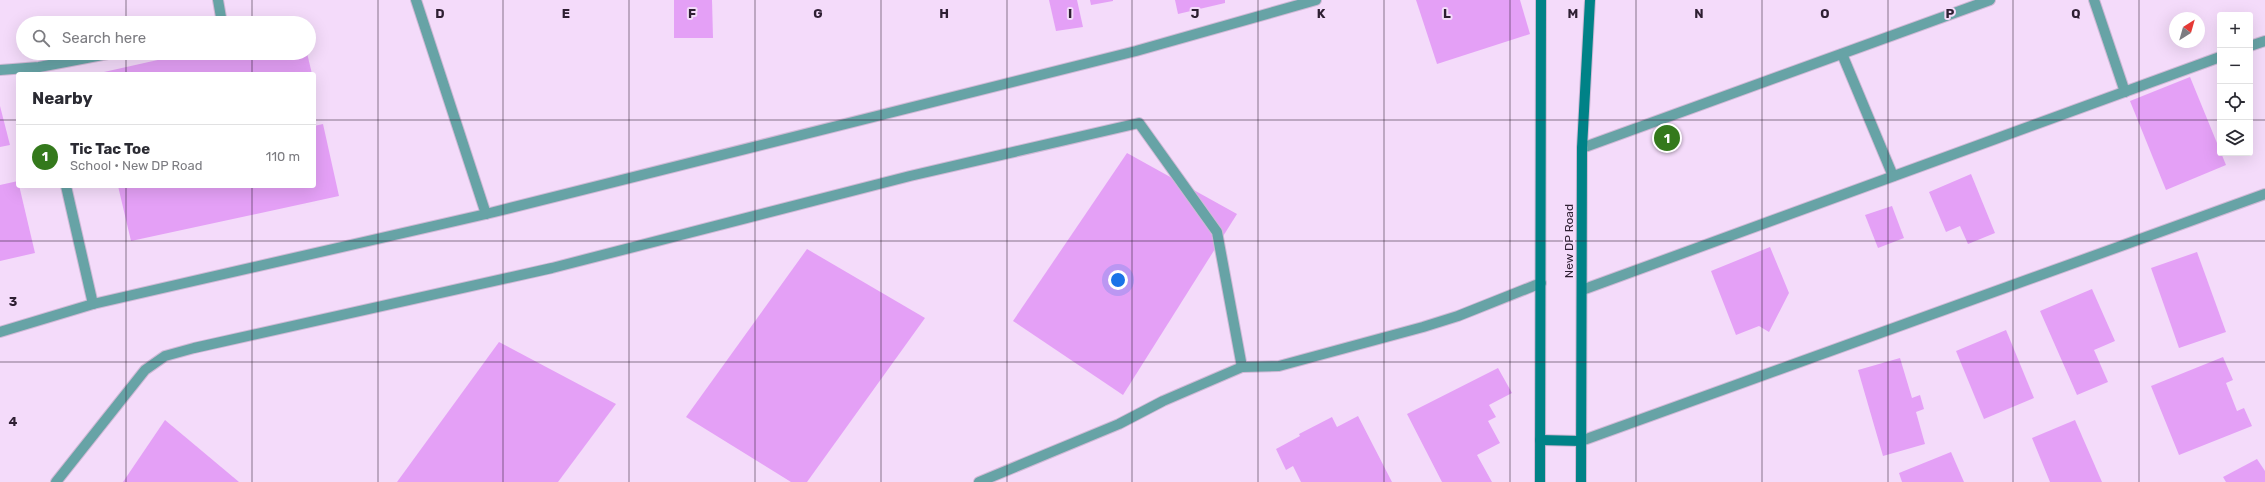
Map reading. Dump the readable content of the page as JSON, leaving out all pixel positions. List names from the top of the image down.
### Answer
{
  "streets": {
    "main road": ["New DP Road"]
  },
  "north": "top right",
  "page": {
    "map_buttons": ["+", "−"],
    "search": "Search here",
    "heading": "Nearby",
    "pins": "1",
    "list": [
      {
        "mark": "1",
        "name": "Tic Tac Toe",
        "note": "School · New DP Road",
        "value": "110 m"
      }
    ]
  },
  "grid": {
    "columns": [
      "D",
      "E",
      "F",
      "G",
      "H",
      "I",
      "J",
      "K",
      "L",
      "M",
      "N",
      "O",
      "P",
      "Q"
    ],
    "rows": ["3", "4"]
  }
}
